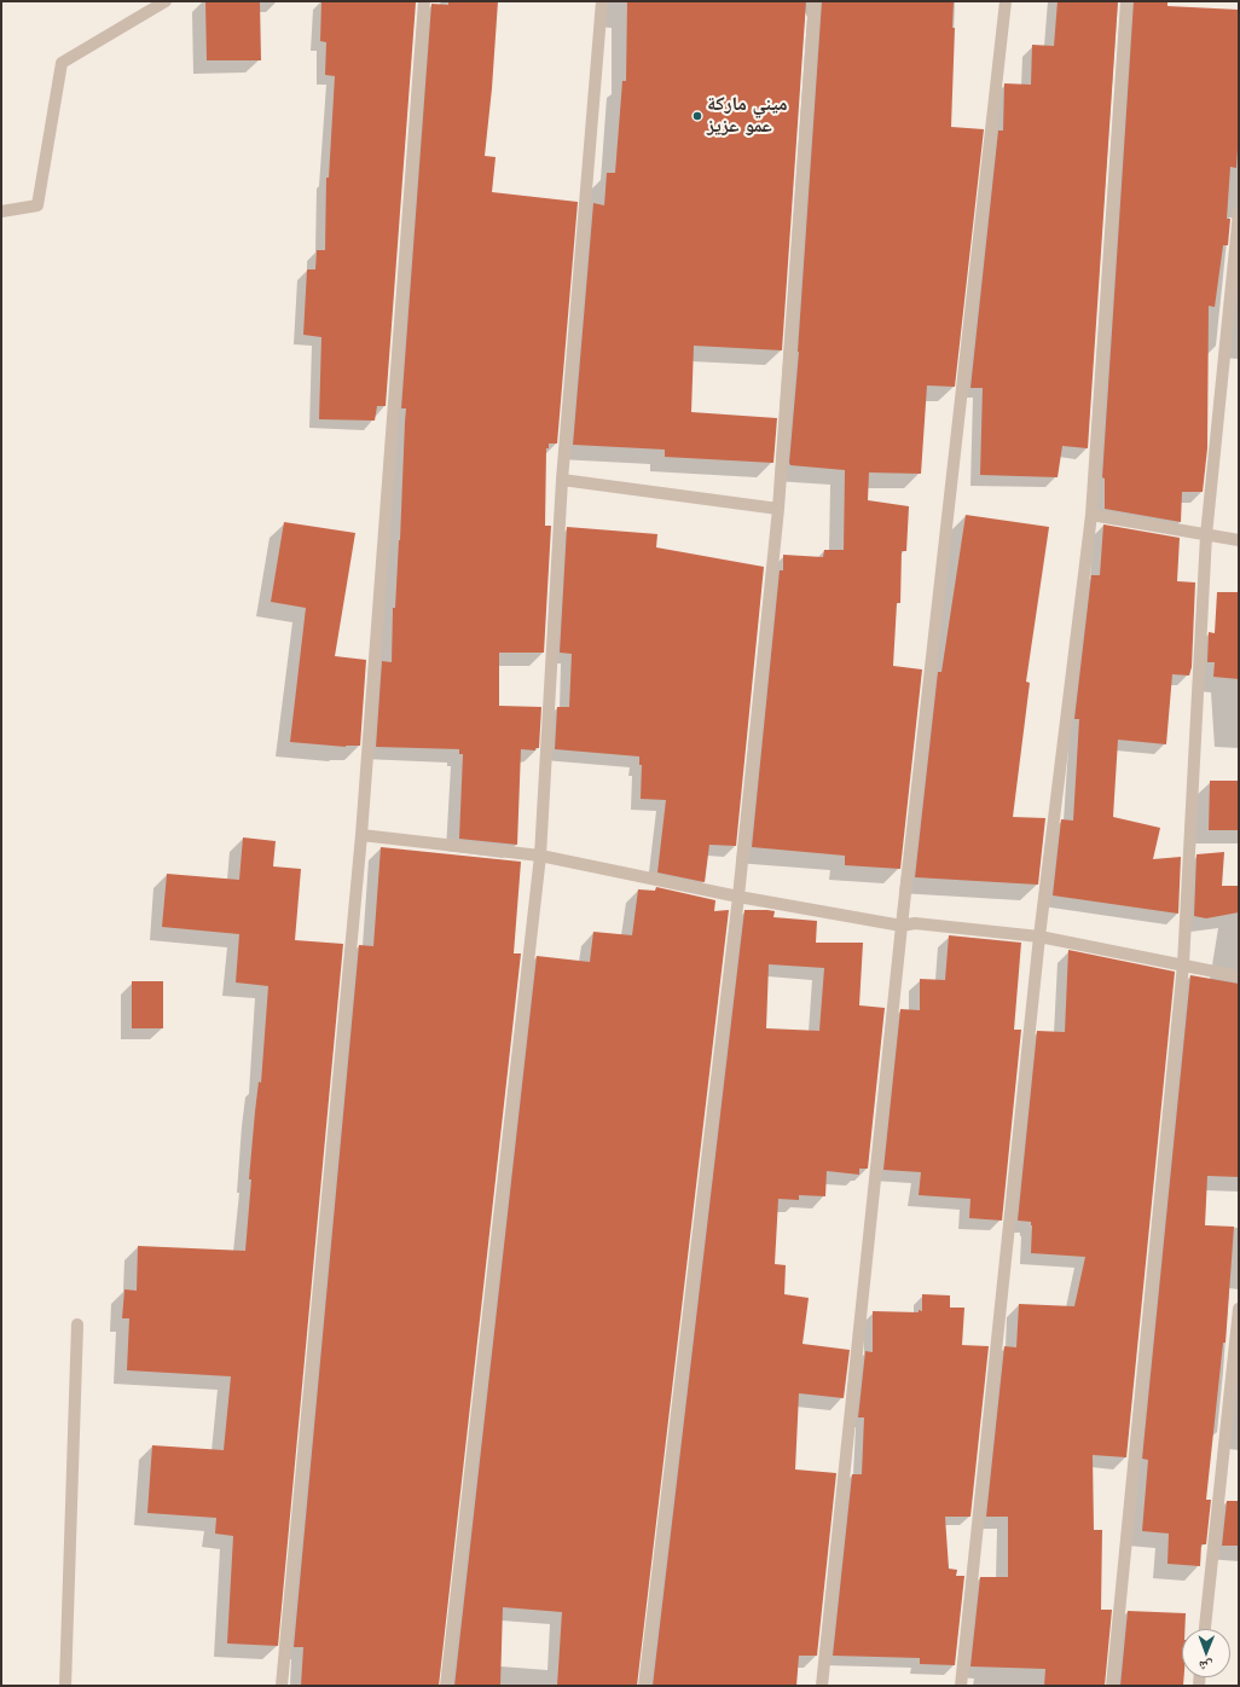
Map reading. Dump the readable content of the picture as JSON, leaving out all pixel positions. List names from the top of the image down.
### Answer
{
  "places": ["ميني ماركة عمو عزيز"],
  "north": "bottom"
}
